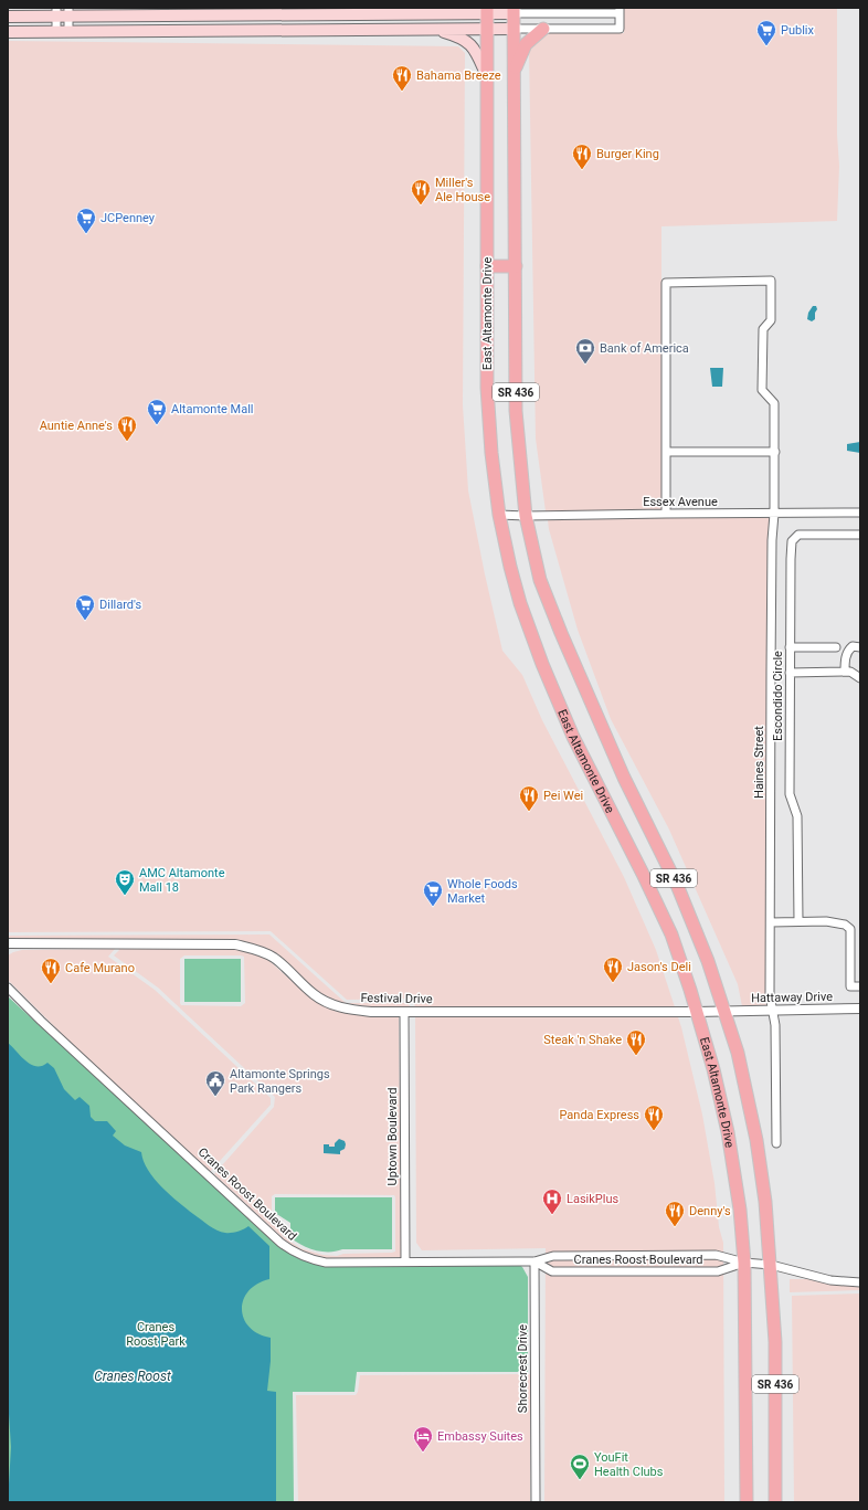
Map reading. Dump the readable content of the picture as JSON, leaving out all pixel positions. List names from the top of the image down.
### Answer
{
  "streets": {
    "main road": ["East Altamonte Drive", "SR 436"],
    "street": [
      "Essex Avenue",
      "Escondido Circle",
      "Haines Street",
      "Hattaway Drive",
      "Festival Drive",
      "Uptown Boulevard",
      "Cranes Roost Boulevard",
      "Shorecrest Drive"
    ]
  },
  "crossings": [
    ["East Altamonte Drive", "Essex Avenue"],
    ["East Altamonte Drive", "Festival Drive"],
    ["East Altamonte Drive", "Cranes Roost Boulevard"],
    ["SR 436", "Essex Avenue"],
    ["SR 436", "Hattaway Drive"],
    ["SR 436", "Festival Drive"],
    ["SR 436", "Cranes Roost Boulevard"],
    ["Essex Avenue", "Haines Street"],
    ["Haines Street", "Hattaway Drive"],
    ["Hattaway Drive", "Festival Drive"],
    ["Festival Drive", "Uptown Boulevard"],
    ["Uptown Boulevard", "Cranes Roost Boulevard"],
    ["Cranes Roost Boulevard", "Shorecrest Drive"]
  ],
  "water": ["Cranes Roost"],
  "parks": ["Cranes Roost Park"],
  "places": {
    "supermarket": [
      "Publix",
      "JCPenney",
      "Altamonte Mall",
      "Dillard's",
      "Whole Foods Market"
    ],
    "restaurant": [
      "Bahama Breeze",
      "Burger King",
      "Miller's Ale House",
      "Auntie Anne's",
      "Pei Wei",
      "Jason's Deli",
      "Cafe Murano",
      "Steak 'n Shake",
      "Panda Express",
      "Denny's"
    ],
    "bank": ["Bank of America"],
    "theatre": ["AMC Altamonte Mall 18"],
    "public building": ["Altamonte Springs Park Rangers"],
    "hospital": ["LasikPlus"],
    "hotel": ["Embassy Suites"],
    "sports": ["YouFit Health Clubs"]
  }
}
